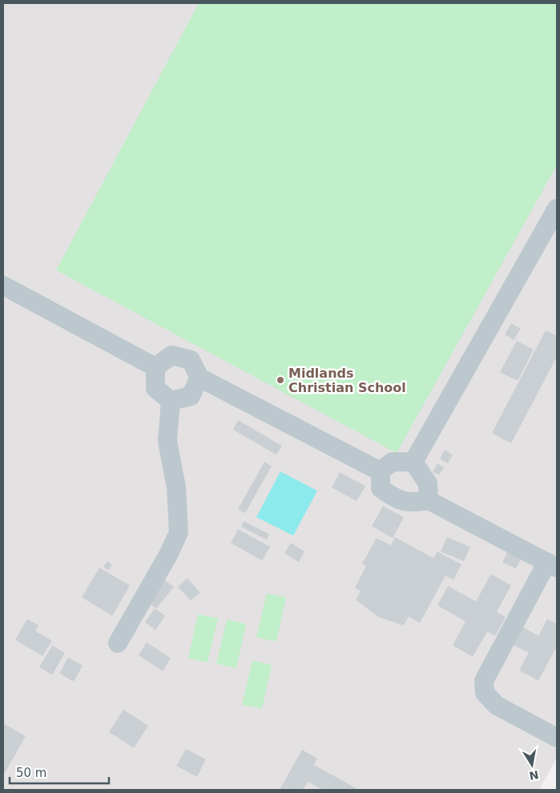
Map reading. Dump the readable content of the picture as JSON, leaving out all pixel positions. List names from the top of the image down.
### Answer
{
  "places": ["Midlands Christian School"],
  "scale_bar": "50 m",
  "north": "bottom"
}
